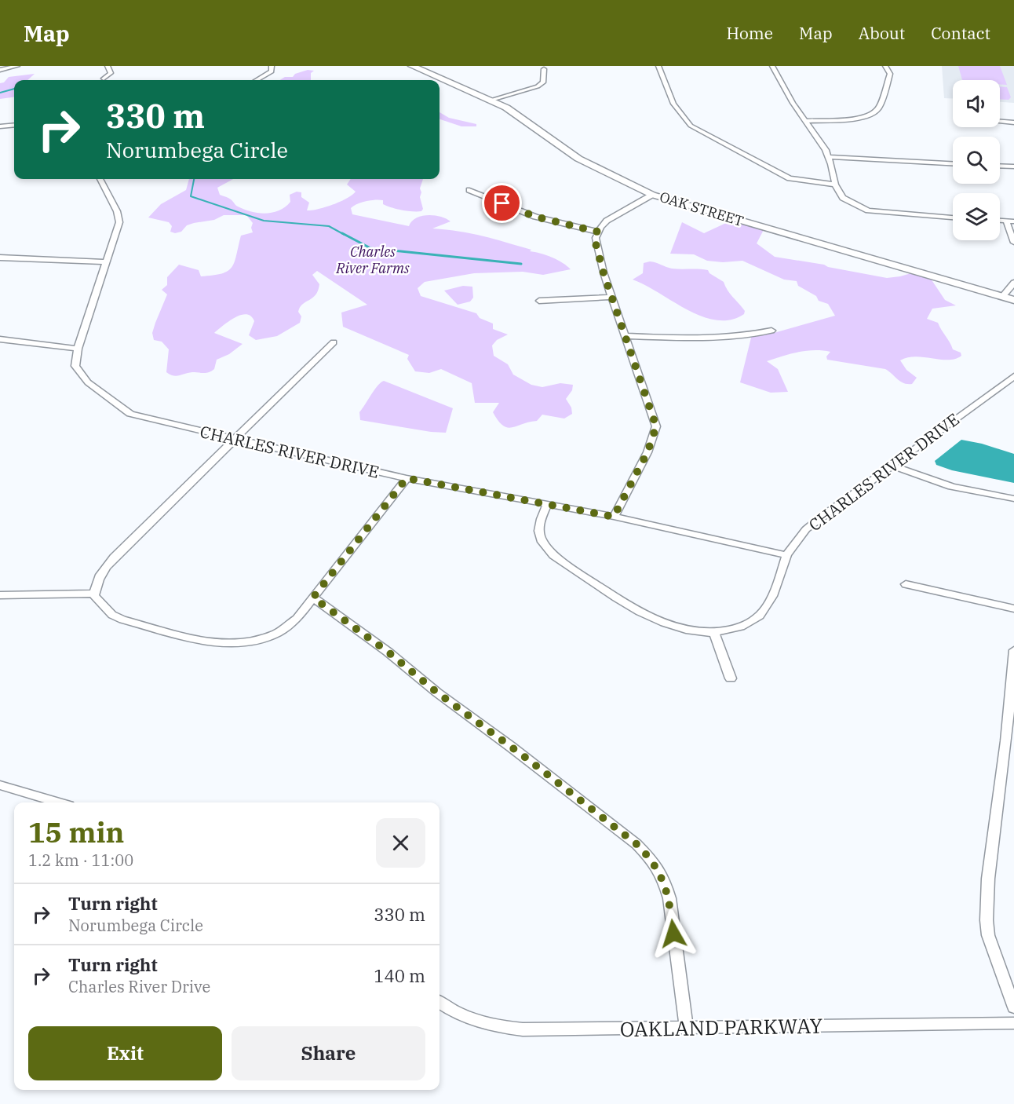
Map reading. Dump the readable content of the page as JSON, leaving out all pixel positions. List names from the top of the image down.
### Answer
{
  "streets": {
    "main road": ["OAK STREET"],
    "street": ["CHARLES RIVER DRIVE", "OAKLAND PARKWAY"]
  },
  "parks": ["Charles River Farms"],
  "page": {
    "header": "Map",
    "nav": [
      "Home",
      "Map",
      "About",
      "Contact"
    ],
    "turn": ["330 m", "Norumbega Circle"],
    "heading": ["15 min", "1.2 km · 11:00"],
    "list": [
      {
        "name": "Turn right",
        "note": "Norumbega Circle",
        "value": "330 m"
      },
      {
        "name": "Turn right",
        "note": "Charles River Drive",
        "value": "140 m"
      }
    ],
    "buttons": ["Exit", "Share"]
  }
}
